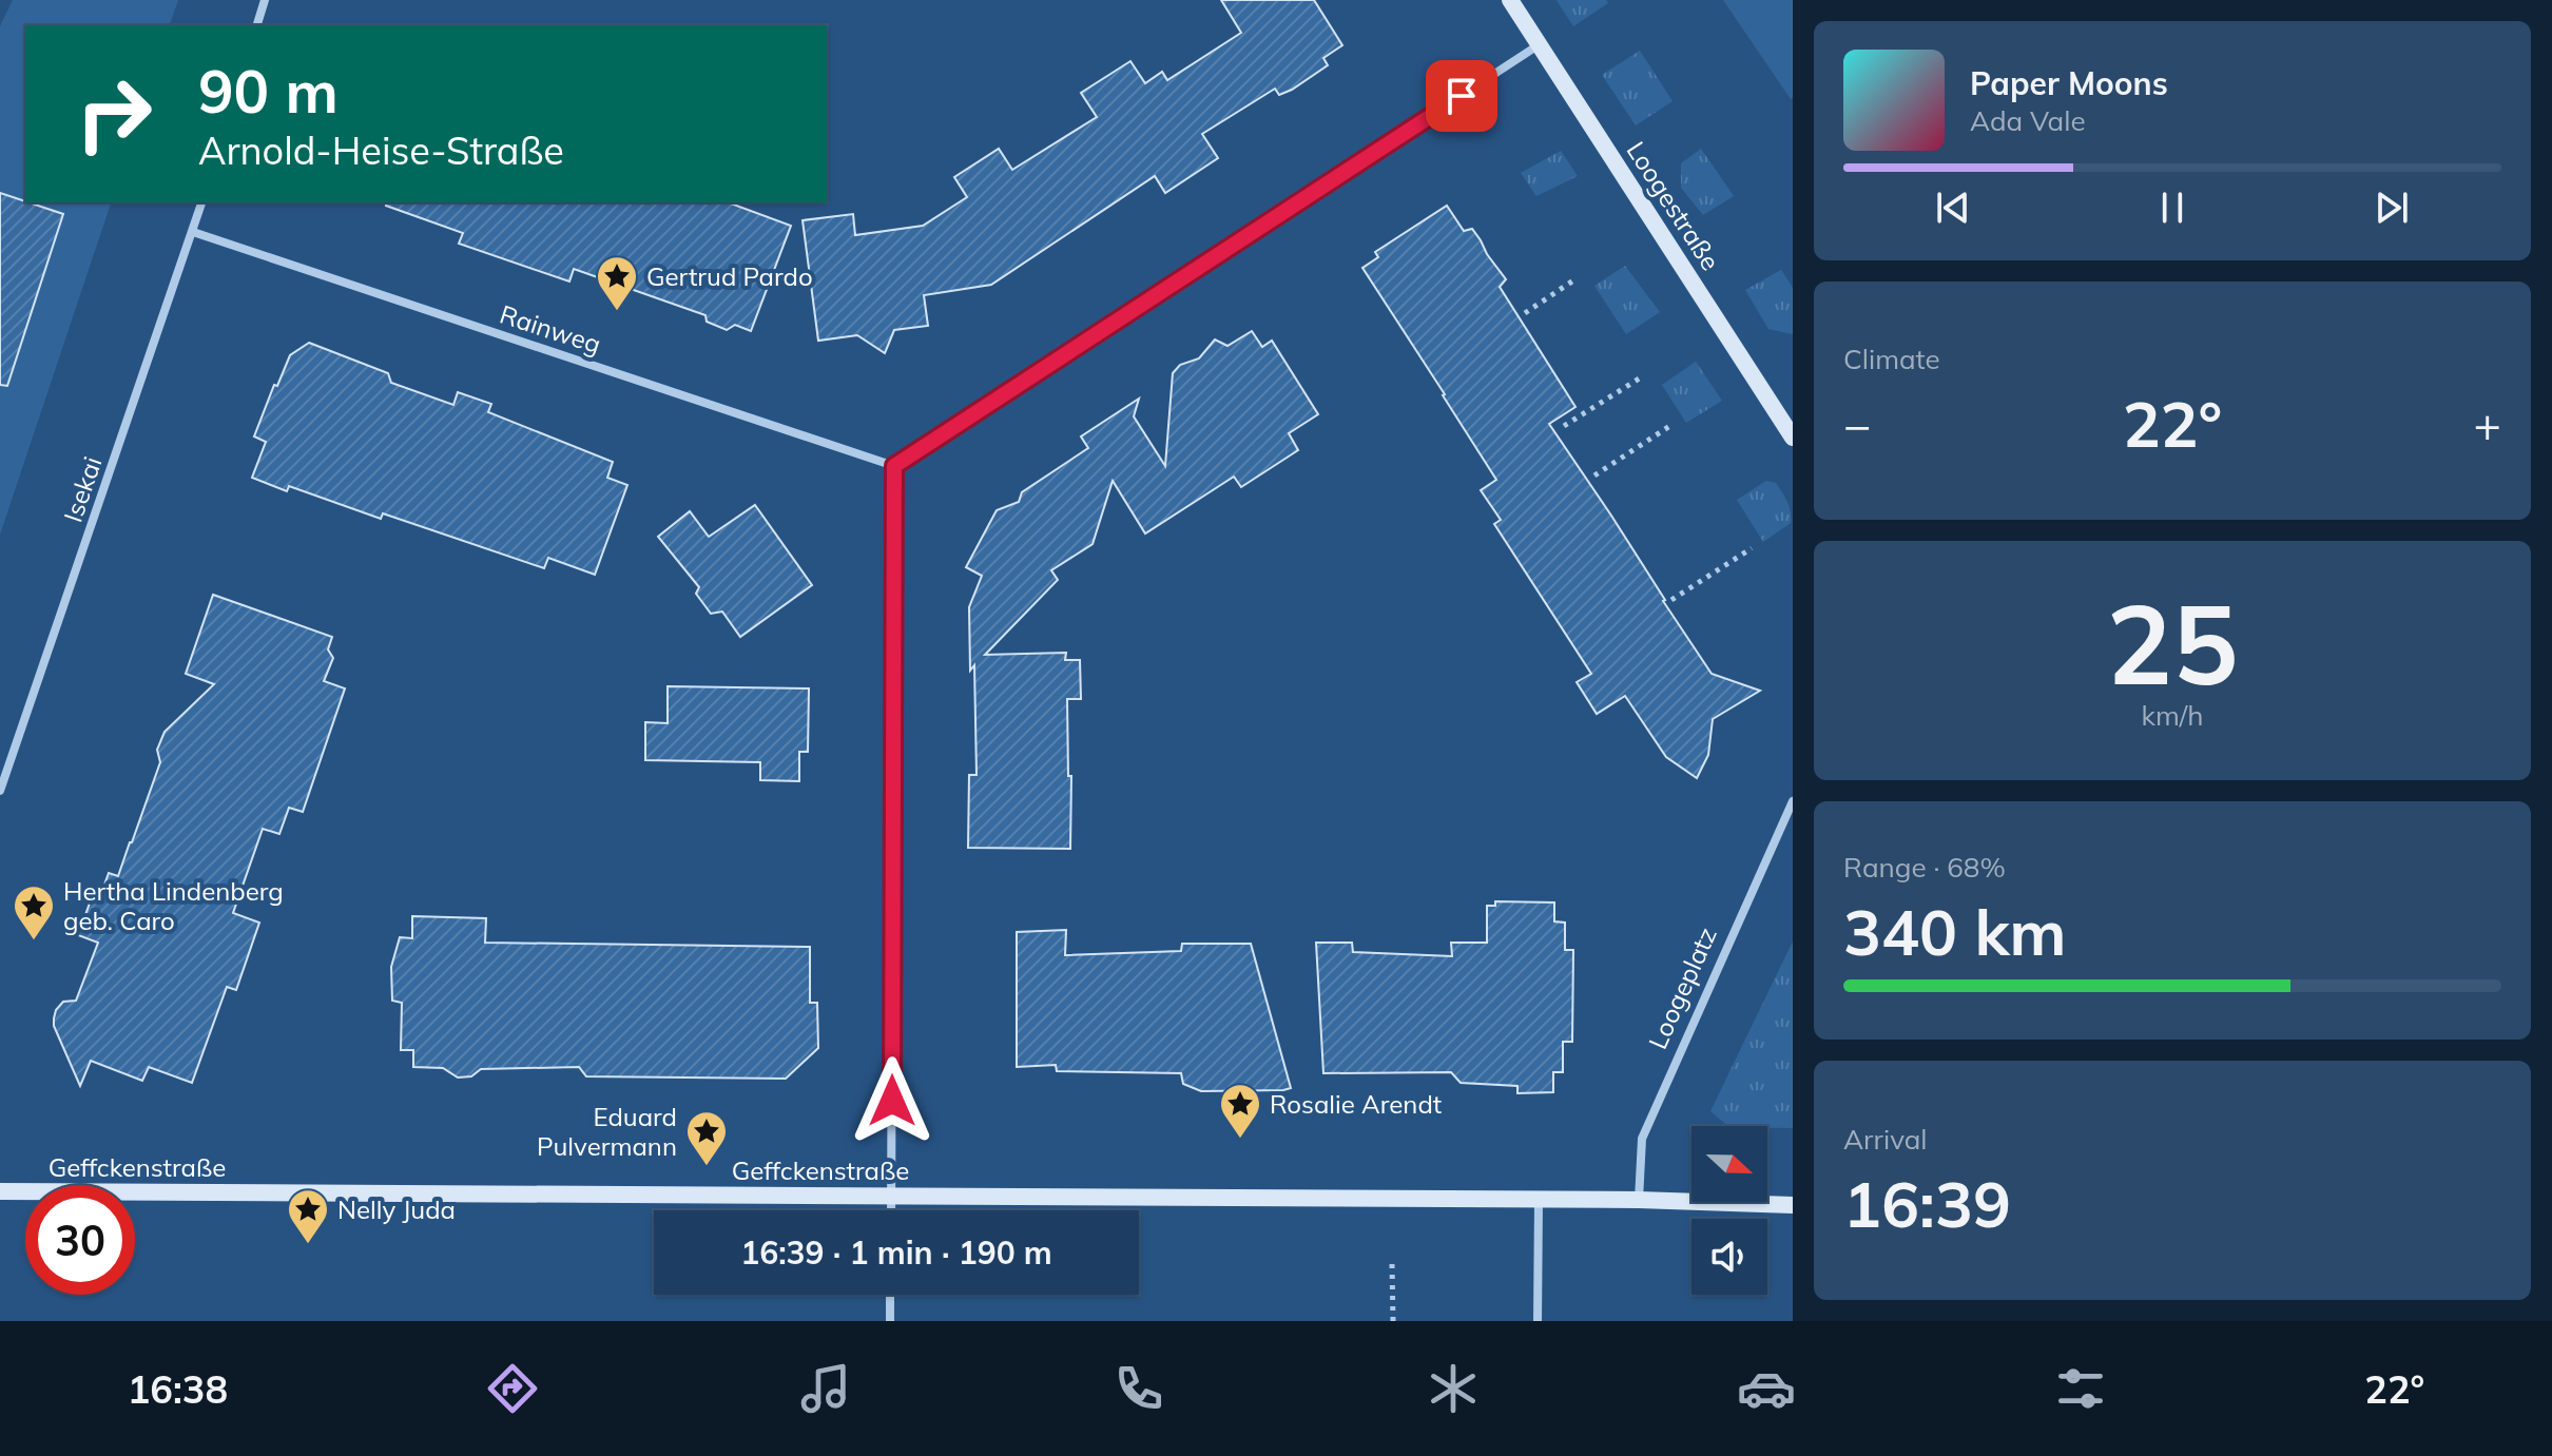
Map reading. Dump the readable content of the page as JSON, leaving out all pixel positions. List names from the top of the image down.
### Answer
{
  "streets": {
    "street": [
      "Loogestraße",
      "Rainweg",
      "Isekai",
      "Loogeplatz",
      "Geffckenstraße"
    ]
  },
  "crossings": [
    ["Rainweg", "Isekai"]
  ],
  "places": {
    "place": [
      "Gertrud Pardo",
      "Hertha Lindenberg geb. Caro",
      "Rosalie Arendt",
      "Eduard Pulvermann",
      "Nelly Juda"
    ]
  },
  "north": "right",
  "page": {
    "turn": ["90 m", "Arnold-Heise-Straße"],
    "song": ["Paper Moons", "Ada Vale"],
    "tile": [
      "Climate",
      ["25", "km/h"],
      ["Range · 68%", "340 km"],
      ["Arrival", "16:39"]
    ],
    "heat": ["−", "22°", "+"],
    "limit": "30",
    "trip": "16:39 · 1 min · 190 m",
    "tabs": ["16:38", "22°"]
  }
}
